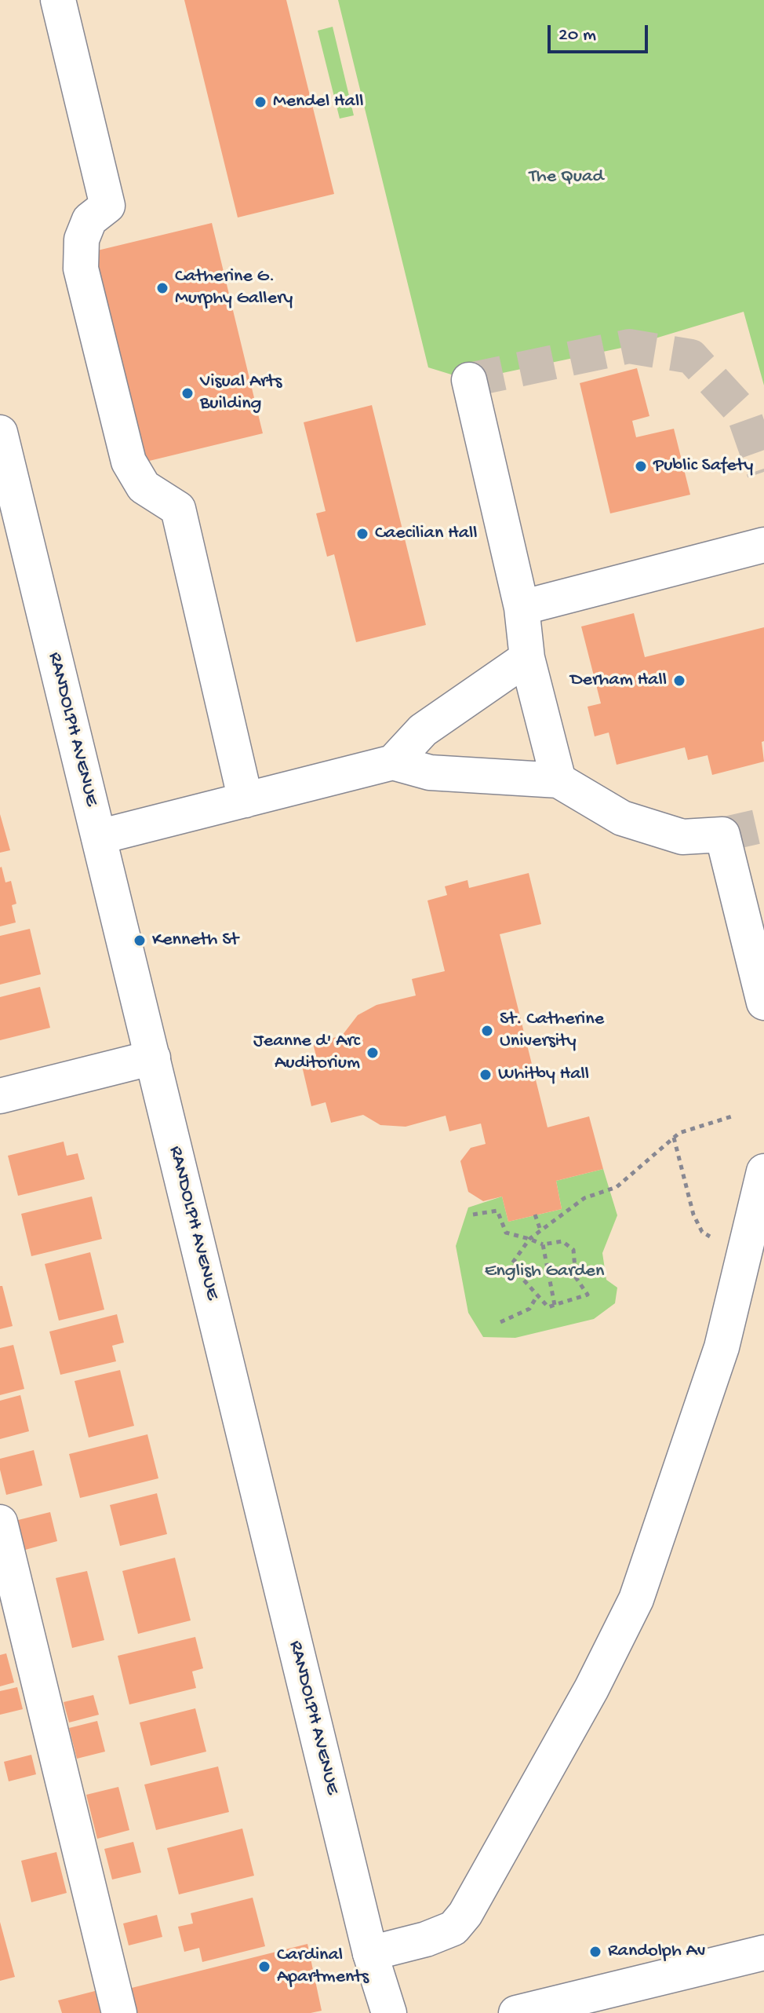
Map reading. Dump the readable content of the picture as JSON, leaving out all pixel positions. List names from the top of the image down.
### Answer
{
  "streets": {
    "main road": ["RANDOLPH AVENUE"]
  },
  "parks": ["The Quad", "English Garden"],
  "places": [
    "Mendel Hall",
    "Catherine G. Murphy Gallery",
    "Visual Arts Building",
    "Public Safety",
    "Caecilian Hall",
    "Derham Hall",
    "Kenneth St",
    "St. Catherine University",
    "Jeanne d' Arc Auditorium",
    "Whitby Hall",
    "Randolph Av",
    "Cardinal Apartments"
  ],
  "scale_bar": "20 m"
}
